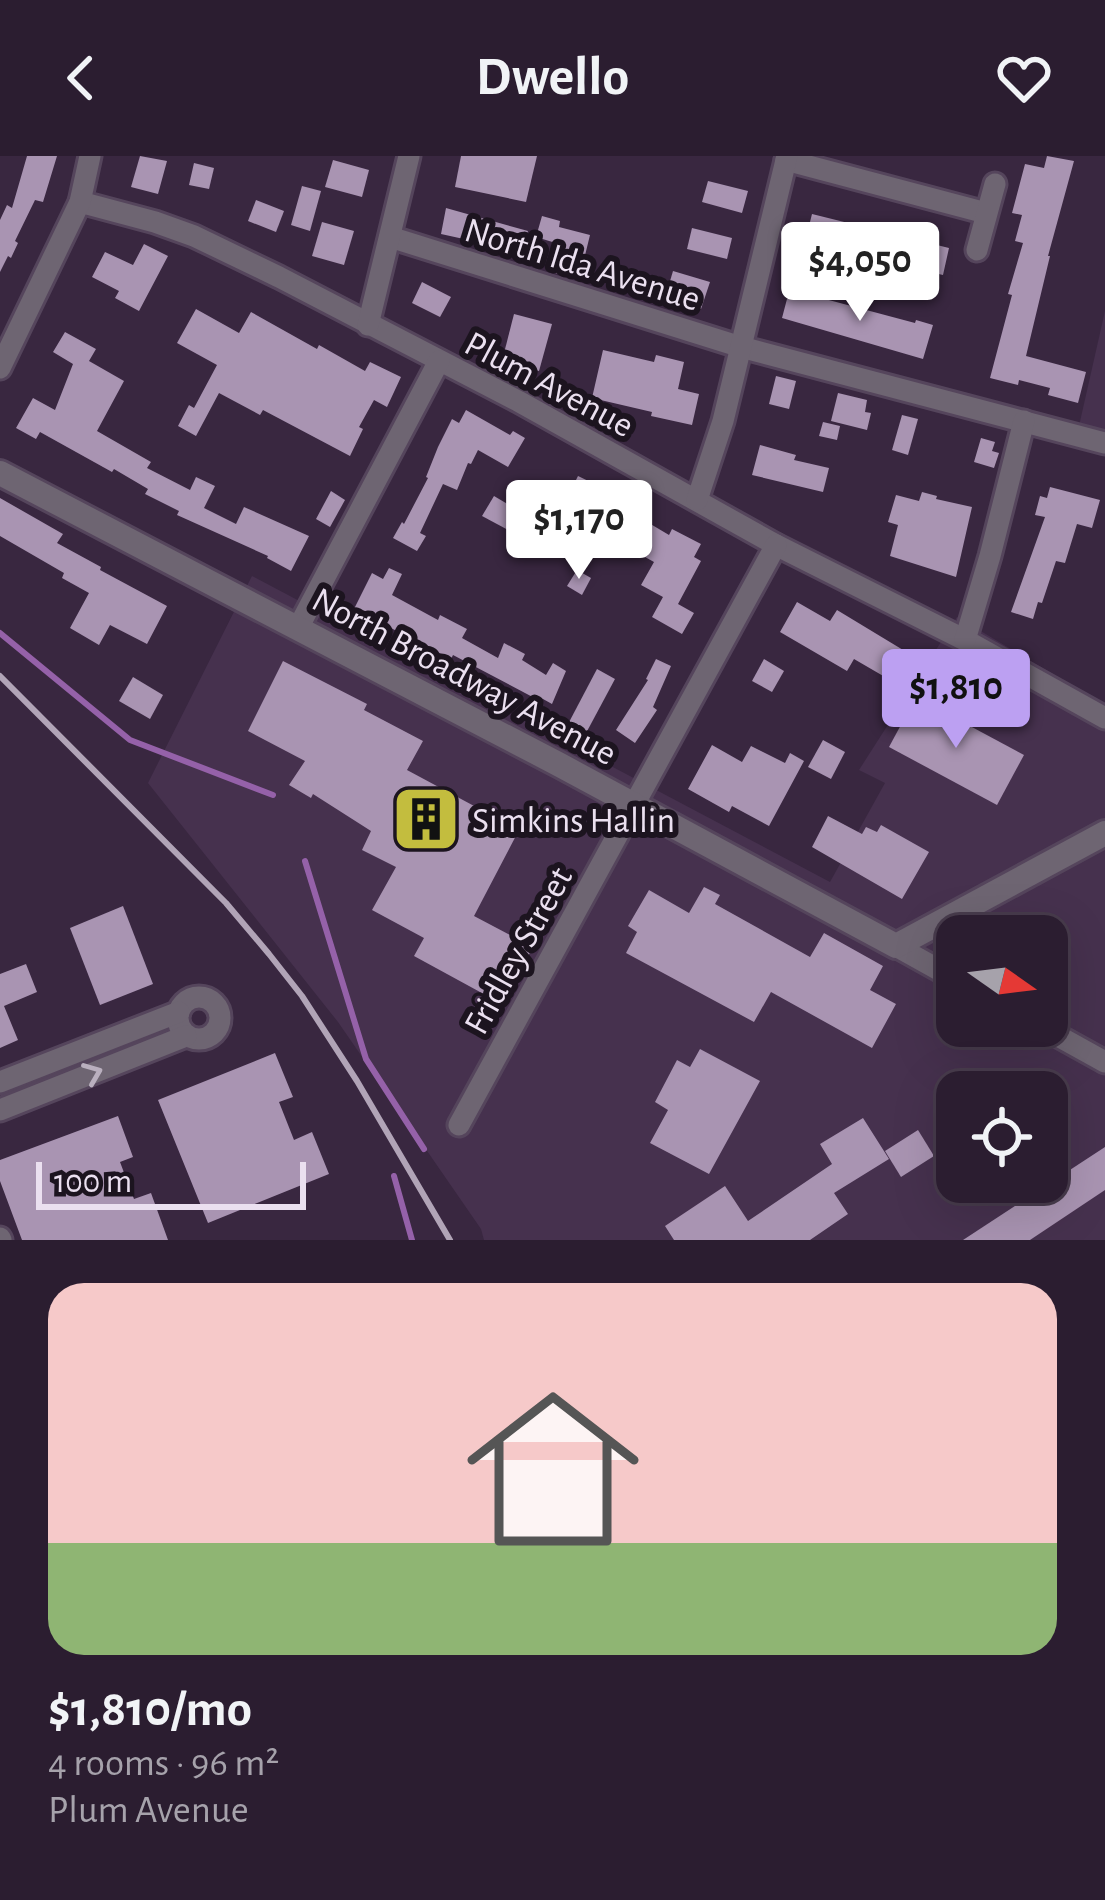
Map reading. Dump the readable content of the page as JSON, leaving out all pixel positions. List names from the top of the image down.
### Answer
{
  "streets": {
    "street": [
      "North Ida Avenue",
      "Plum Avenue",
      "North Broadway Avenue",
      "Fridley Street"
    ]
  },
  "crossings": [
    ["Plum Avenue", "Fridley Street"],
    ["North Broadway Avenue", "Fridley Street"]
  ],
  "places": {
    "building": ["Simkins Hallin"]
  },
  "scale_bar": "100 m",
  "north": "right",
  "page": {
    "header": "Dwello",
    "price": ["$4,050", "$1,170", "$1,810"],
    "scale": "100 m",
    "list": [
      {
        "name": "$1,810/mo",
        "note": "4 rooms · 96 m² · Plum Avenue"
      }
    ]
  }
}
